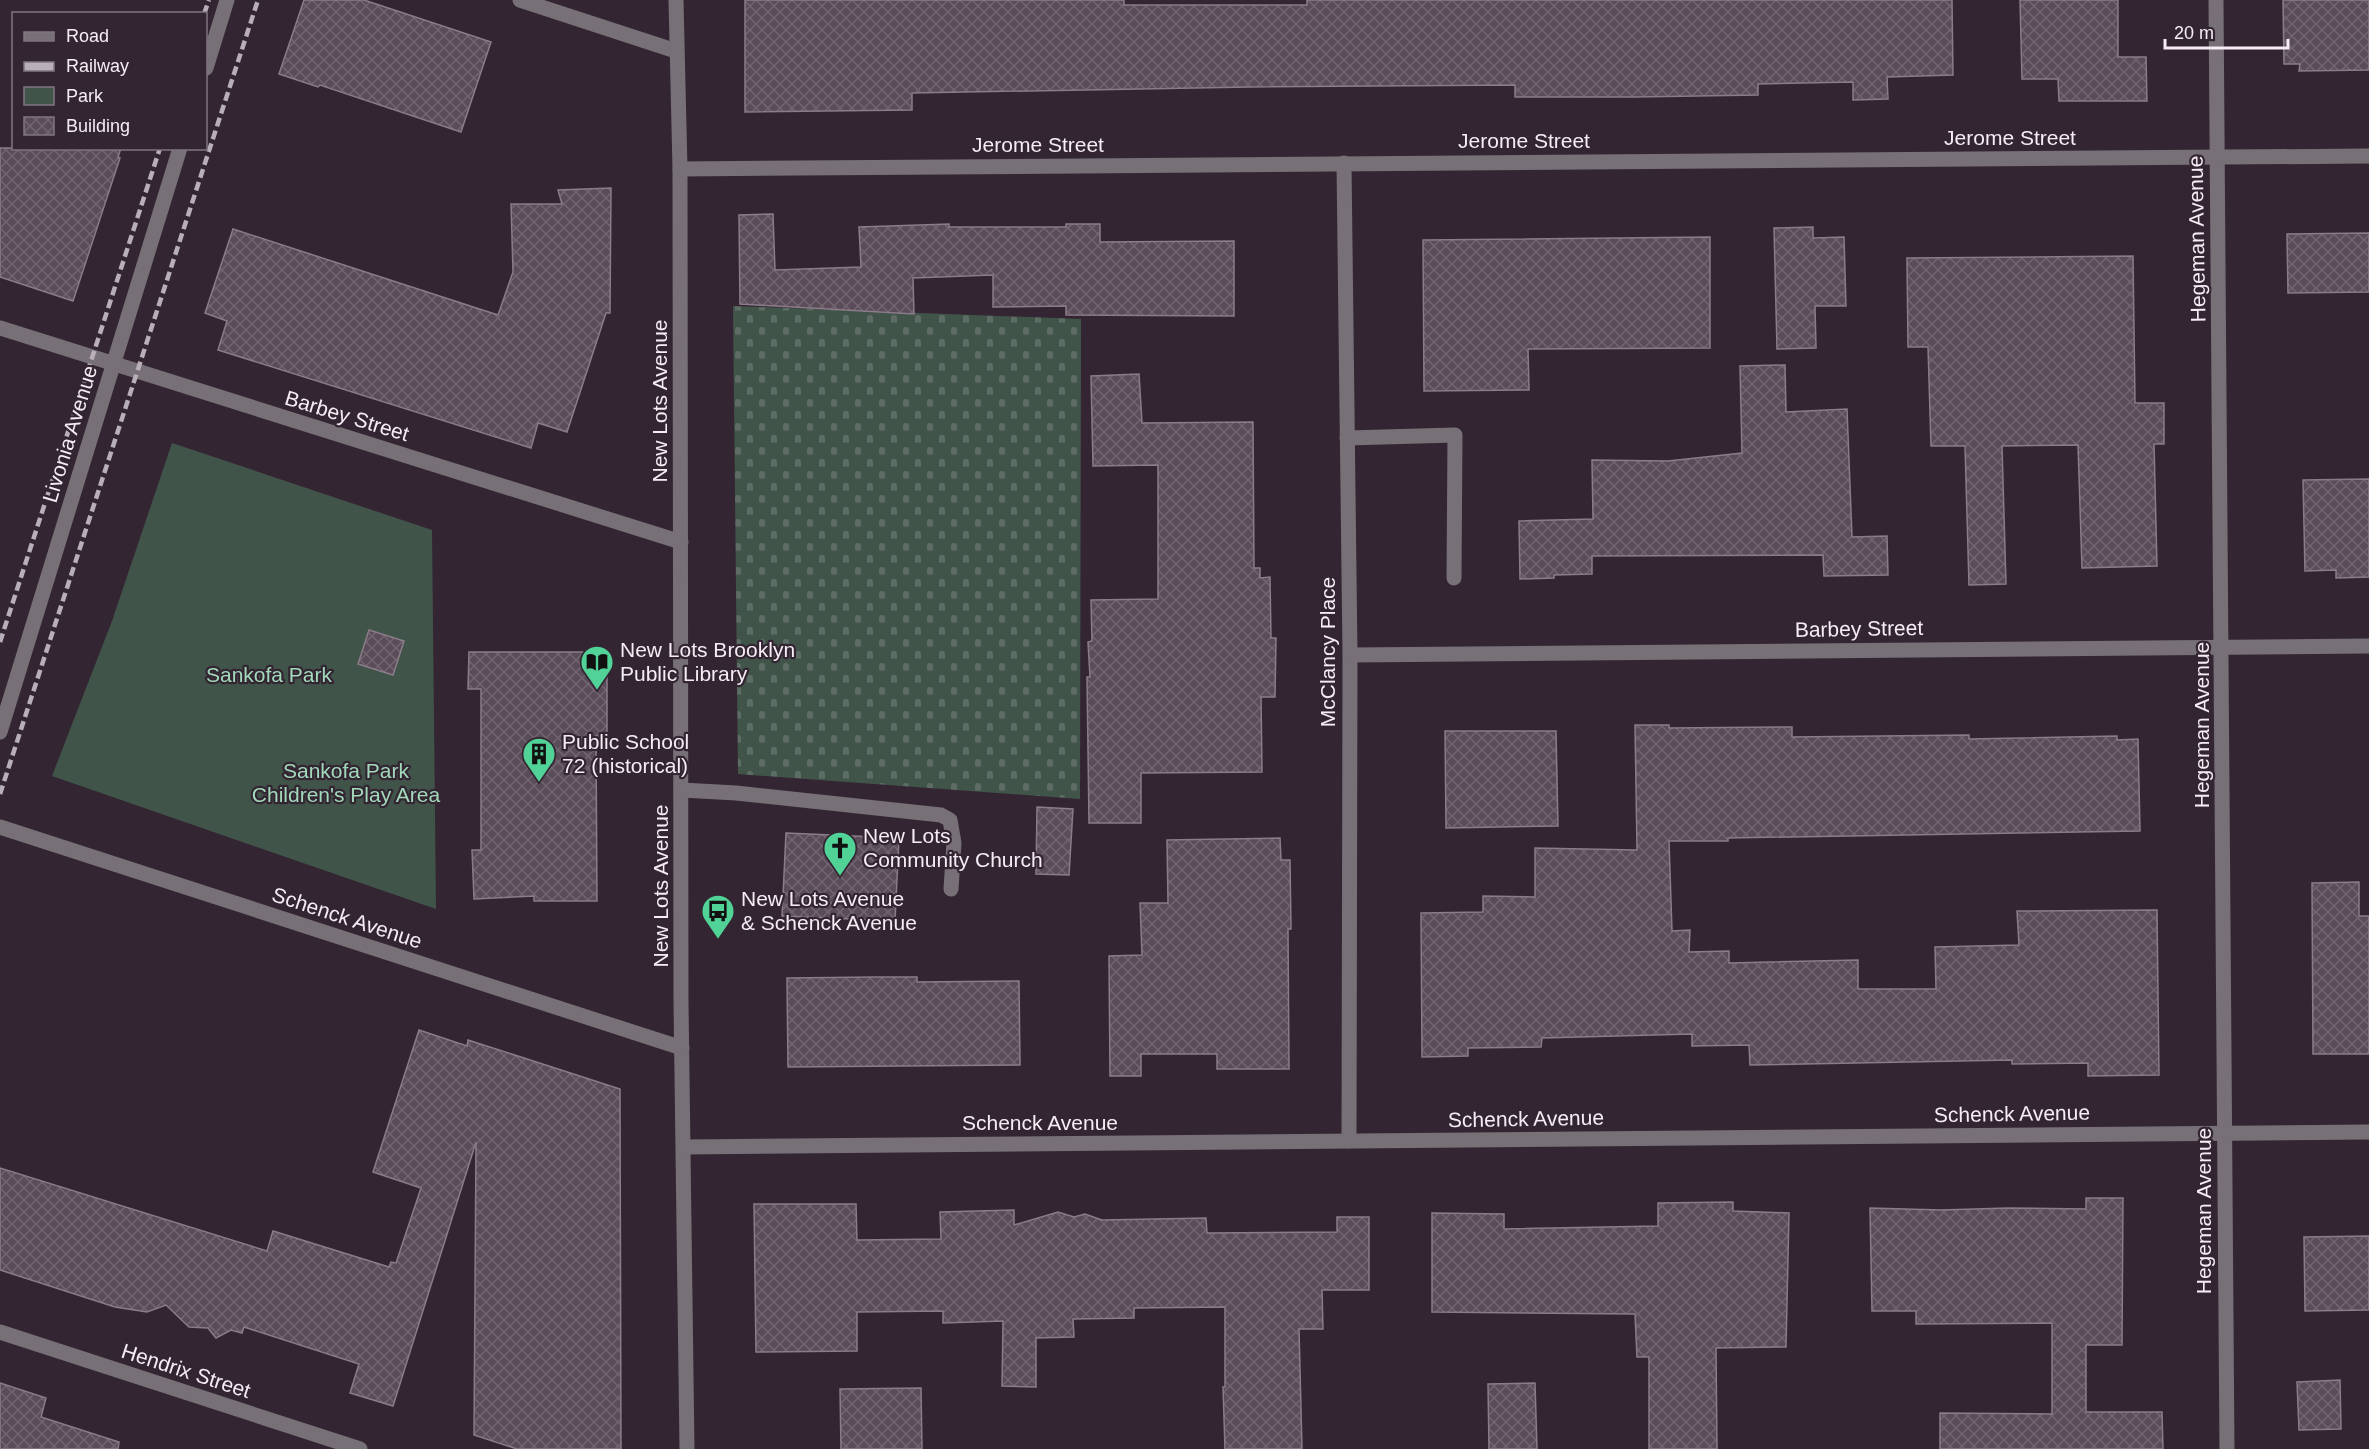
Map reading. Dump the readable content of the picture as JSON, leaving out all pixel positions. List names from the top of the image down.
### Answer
{
  "streets": {
    "street": [
      "Jerome Street",
      "Hegeman Avenue",
      "New Lots Avenue",
      "Barbey Street",
      "Livonia Avenue",
      "McClancy Place",
      "Schenck Avenue",
      "Hendrix Street"
    ]
  },
  "crossings": [
    ["Jerome Street", "Hegeman Avenue"],
    ["Jerome Street", "New Lots Avenue"],
    ["Jerome Street", "McClancy Place"],
    ["Hegeman Avenue", "Barbey Street"],
    ["Hegeman Avenue", "Schenck Avenue"],
    ["New Lots Avenue", "Barbey Street"],
    ["New Lots Avenue", "Schenck Avenue"],
    ["Barbey Street", "Livonia Avenue"],
    ["Barbey Street", "McClancy Place"],
    ["McClancy Place", "Schenck Avenue"]
  ],
  "parks": ["Sankofa Park", "Sankofa Park Children's Play Area"],
  "places": {
    "library": ["New Lots Brooklyn Public Library"],
    "building": ["Public School 72 (historical)"],
    "church": ["New Lots Community Church"],
    "bus stop": ["New Lots Avenue & Schenck Avenue"]
  },
  "legend": [
    "Road",
    "Railway",
    "Park",
    "Building"
  ],
  "scale_bar": "20 m"
}
